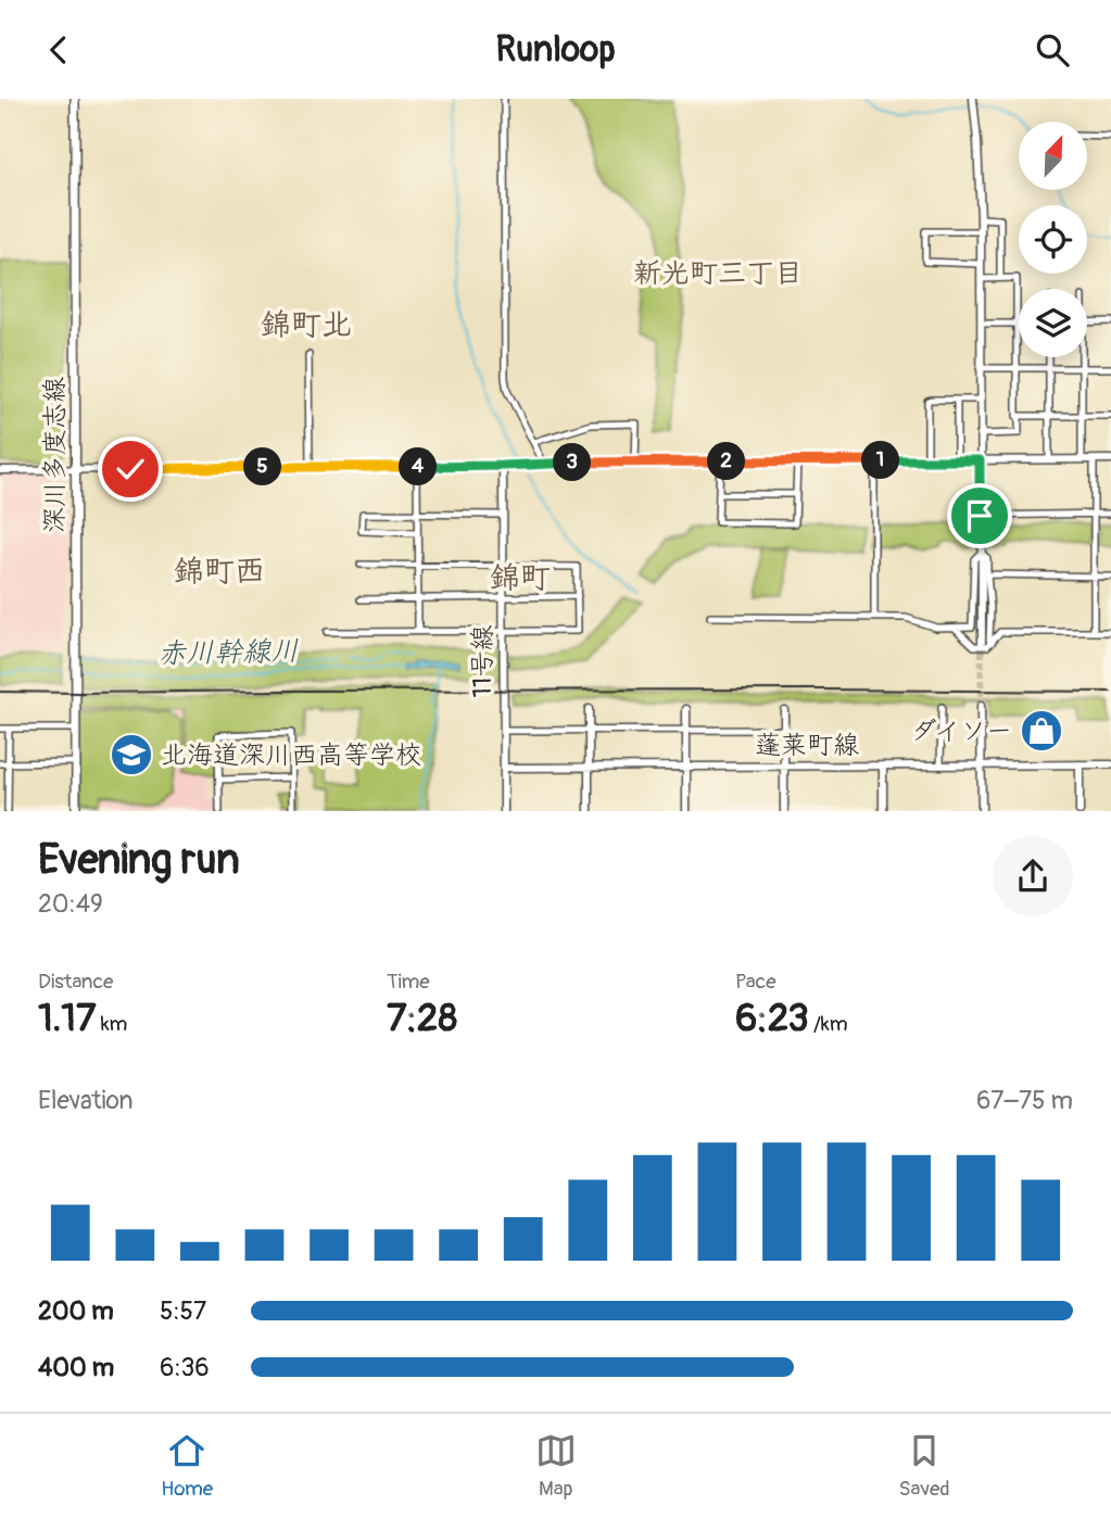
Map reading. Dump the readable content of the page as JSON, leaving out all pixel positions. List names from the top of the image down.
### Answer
{
  "streets": {
    "main road": ["深川多度志線"],
    "street": ["11号線", "蓬莱町線"]
  },
  "crossings": [
    ["11号線", "蓬莱町線"]
  ],
  "districts": [
    "新光町三丁目",
    "錦町北",
    "錦町西",
    "錦町"
  ],
  "water": ["赤川幹線川"],
  "places": {
    "shop": ["ダイソー"],
    "school or university": ["北海道深川西高等学校"]
  },
  "north": "top right",
  "page": {
    "header": "Runloop",
    "pins": [
      "1",
      "2",
      "3",
      "4",
      "5"
    ],
    "heading": ["Evening run", "20:49"],
    "stats": [
      ["Distance", "1.17 km"],
      ["Time", "7:28"],
      ["Pace", "6:23 /km"]
    ],
    "chart": ["Elevation", "67–75 m"],
    "list": [
      {
        "name": "200 m",
        "note": "5:57"
      },
      {
        "name": "400 m",
        "note": "6:36"
      }
    ],
    "tabs": ["Home", "Map", "Saved"]
  }
}
